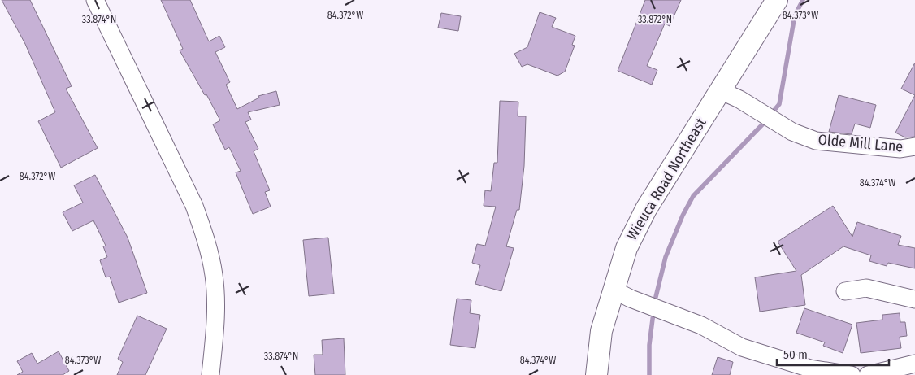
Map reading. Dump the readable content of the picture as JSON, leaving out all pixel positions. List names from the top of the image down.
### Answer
{
  "streets": {
    "street": ["Olde Mill Lane", "Wieuca Road Northeast"]
  },
  "crossings": [
    ["Olde Mill Lane", "Wieuca Road Northeast"]
  ],
  "scale_bar": "50 m",
  "coordinates": [
    "84.372°W",
    "84.373°W",
    "33.872°N",
    "33.874°N",
    "84.374°W"
  ]
}
